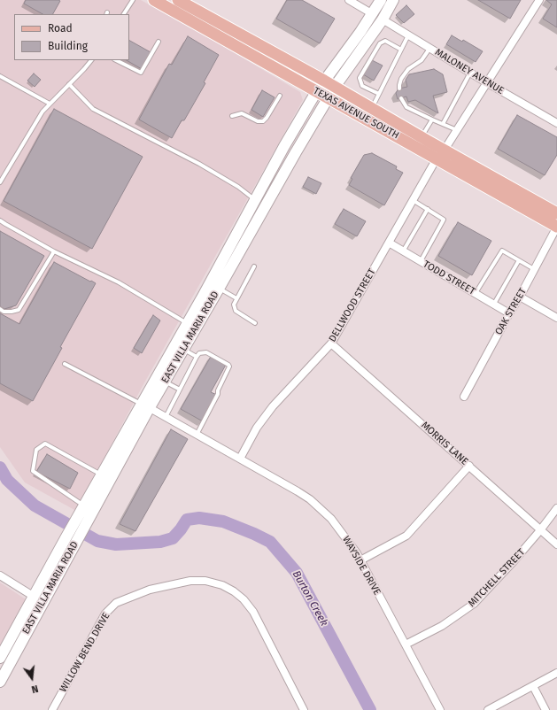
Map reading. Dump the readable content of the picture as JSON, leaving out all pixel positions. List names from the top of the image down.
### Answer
{
  "streets": {
    "main road": ["TEXAS AVENUE SOUTH", "EAST VILLA MARIA ROAD"],
    "street": [
      "MALONEY AVENUE",
      "TODD STREET",
      "DELLWOOD STREET",
      "OAK STREET",
      "MORRIS LANE",
      "WAYSIDE DRIVE",
      "MITCHELL STREET",
      "WILLOW BEND DRIVE"
    ]
  },
  "crossings": [
    ["MALONEY AVENUE", "DELLWOOD STREET"],
    ["MALONEY AVENUE", "EAST VILLA MARIA ROAD"],
    ["TEXAS AVENUE SOUTH", "DELLWOOD STREET"],
    ["TEXAS AVENUE SOUTH", "OAK STREET"],
    ["TEXAS AVENUE SOUTH", "EAST VILLA MARIA ROAD"],
    ["TODD STREET", "DELLWOOD STREET"],
    ["TODD STREET", "OAK STREET"],
    ["DELLWOOD STREET", "MORRIS LANE"],
    ["DELLWOOD STREET", "WAYSIDE DRIVE"],
    ["EAST VILLA MARIA ROAD", "WAYSIDE DRIVE"],
    ["MORRIS LANE", "MITCHELL STREET"],
    ["WAYSIDE DRIVE", "MITCHELL STREET"]
  ],
  "water": ["Burton Creek"],
  "legend": ["Road", "Building"],
  "north": "bottom"
}
